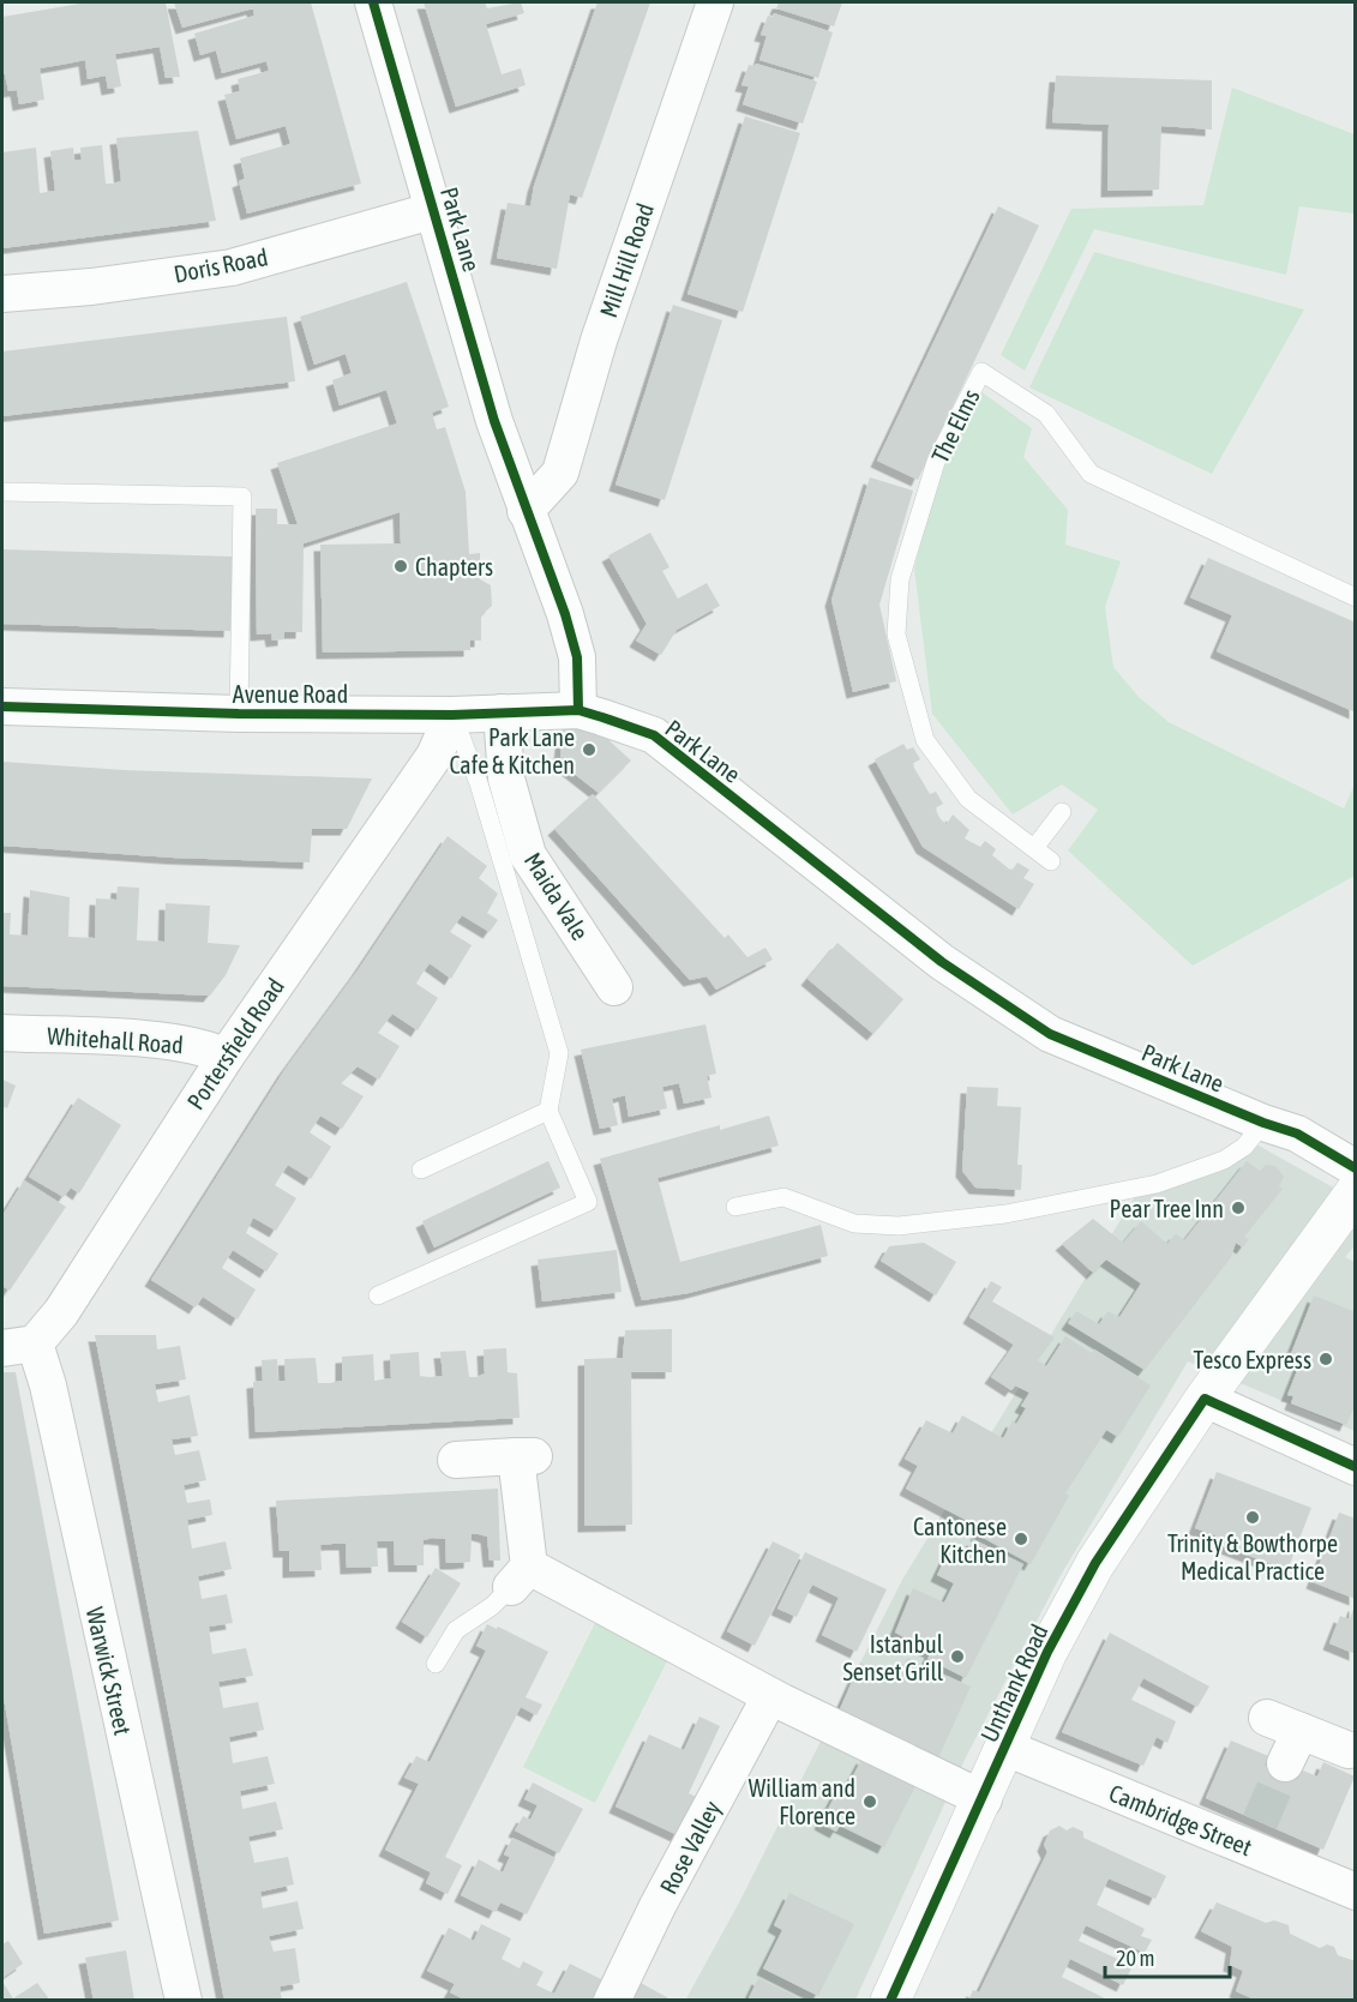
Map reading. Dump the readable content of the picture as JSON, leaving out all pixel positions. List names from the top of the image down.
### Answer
{
  "streets": {
    "street": [
      "Park Lane",
      "Mill Hill Road",
      "Doris Road",
      "Avenue Road",
      "Maida Vale",
      "Whitehall Road",
      "Portersfield Road",
      "Warwick Street",
      "Unthank Road",
      "Cambridge Street",
      "Rose Valley"
    ],
    "lane": ["The Elms"]
  },
  "crossings": [
    ["Park Lane", "Mill Hill Road"],
    ["Park Lane", "Doris Road"],
    ["Park Lane", "Avenue Road"],
    ["Avenue Road", "Maida Vale"],
    ["Avenue Road", "Portersfield Road"],
    ["Whitehall Road", "Portersfield Road"],
    ["Portersfield Road", "Warwick Street"],
    ["Unthank Road", "Cambridge Street"]
  ],
  "places": [
    "Chapters",
    "Park Lane Cafe & Kitchen",
    "Pear Tree Inn",
    "Tesco Express",
    "Trinity & Bowthorpe Medical Practice",
    "Cantonese Kitchen",
    "Istanbul Senset Grill",
    "William and Florence"
  ],
  "scale_bar": "20 m"
}
